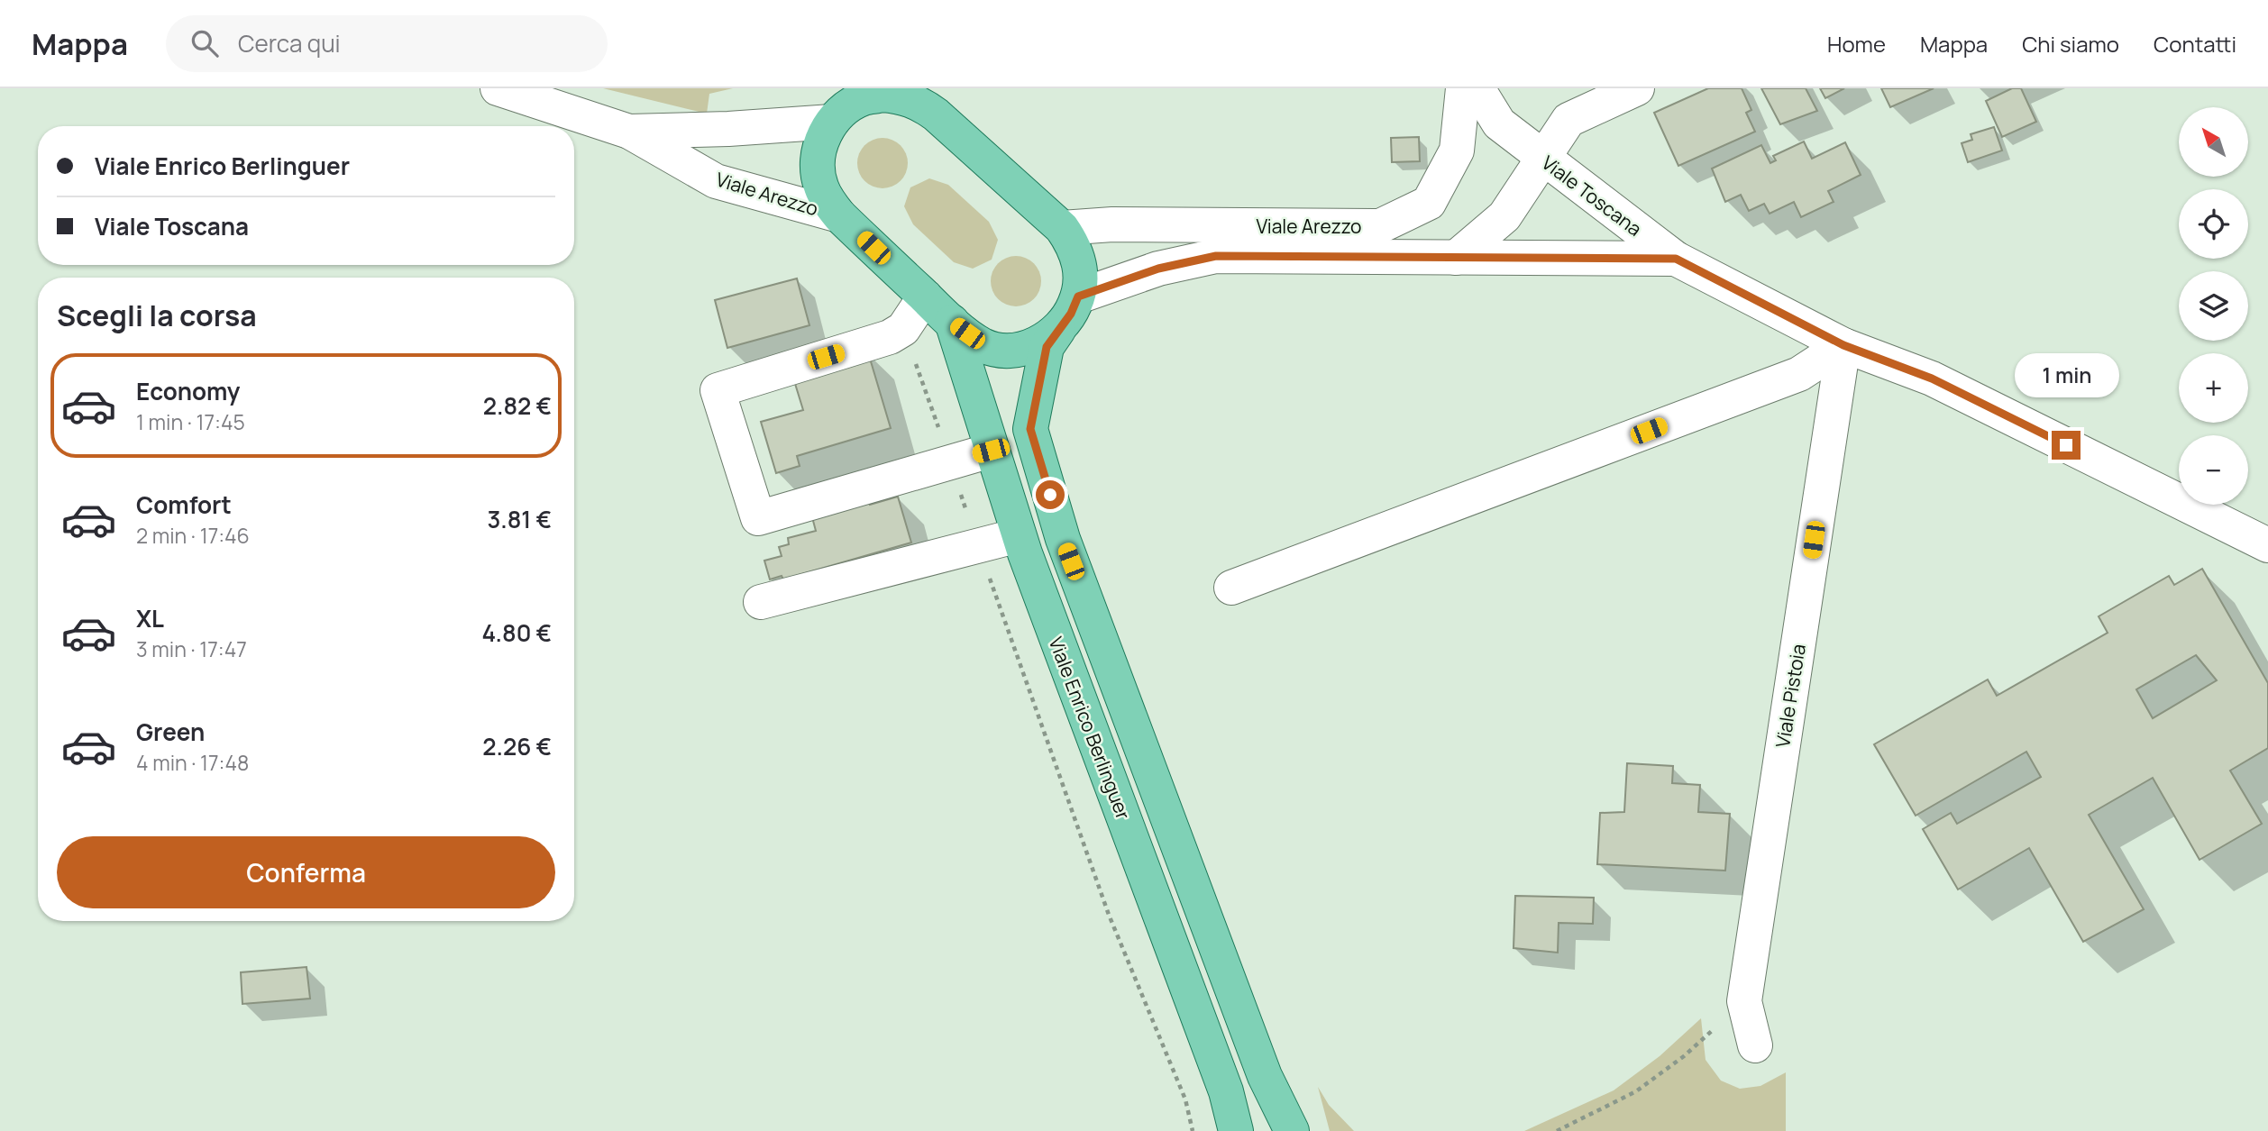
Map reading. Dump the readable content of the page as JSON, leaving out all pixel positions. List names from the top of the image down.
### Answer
{
  "streets": {
    "main road": ["Viale Enrico Berlinguer"],
    "street": ["Viale Arezzo", "Viale Toscana", "Viale Pistoia"]
  },
  "crossings": [
    ["Viale Arezzo", "Viale Toscana"],
    ["Viale Toscana", "Viale Pistoia"]
  ],
  "north": "top left",
  "page": {
    "header": "Mappa",
    "search": "Cerca qui",
    "nav": [
      "Home",
      "Mappa",
      "Chi siamo",
      "Contatti"
    ],
    "map_buttons": ["+", "−"],
    "banner": ["Viale Enrico Berlinguer", "Viale Toscana"],
    "heading": "Scegli la corsa",
    "bubble": "1 min",
    "list": [
      {
        "name": "Economy",
        "note": "1 min · 17:45",
        "value": "2.82 €"
      },
      {
        "name": "Comfort",
        "note": "2 min · 17:46",
        "value": "3.81 €"
      },
      {
        "name": "XL",
        "note": "3 min · 17:47",
        "value": "4.80 €"
      },
      {
        "name": "Green",
        "note": "4 min · 17:48",
        "value": "2.26 €"
      }
    ],
    "buttons": "Conferma"
  }
}
